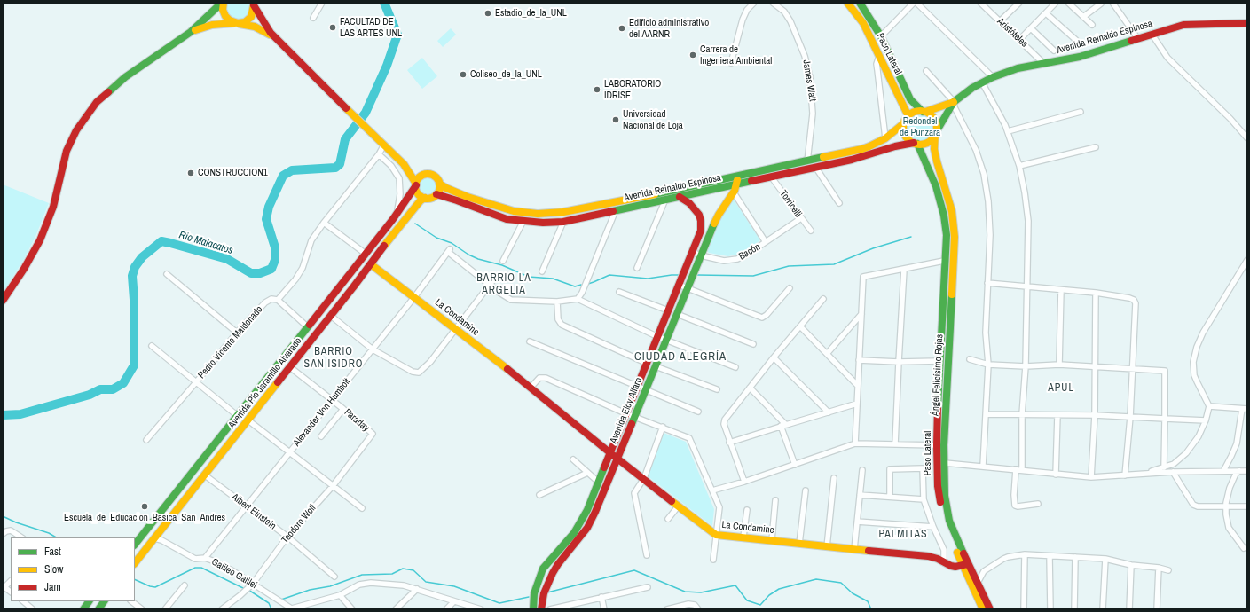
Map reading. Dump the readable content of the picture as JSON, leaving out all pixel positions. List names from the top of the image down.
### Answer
{
  "streets": {
    "main road": [
      "Avenida Reinaldo Espinosa",
      "Paso Lateral",
      "La Condamine",
      "Ángel Felicísimo Rojas",
      "Avenida Pío Jaramillo Alvarado",
      "Avenida Eloy Alfaro"
    ],
    "street": [
      "Aristóteles",
      "James Watt",
      "Torricelli",
      "Bacón",
      "Pedro Vicente Maldonado",
      "Alexander Von Humbolt",
      "Faraday",
      "Albert Einstein",
      "Teodoro Wolf",
      "Galileo Galilei"
    ]
  },
  "crossings": [
    ["Aristóteles", "Avenida Reinaldo Espinosa"],
    ["Avenida Reinaldo Espinosa", "Paso Lateral"],
    ["Avenida Reinaldo Espinosa", "James Watt"],
    ["Avenida Reinaldo Espinosa", "Torricelli"],
    ["Avenida Reinaldo Espinosa", "Ángel Felicísimo Rojas"],
    ["Avenida Reinaldo Espinosa", "Avenida Pío Jaramillo Alvarado"],
    ["Avenida Reinaldo Espinosa", "Avenida Eloy Alfaro"],
    ["Paso Lateral", "La Condamine"],
    ["Paso Lateral", "Ángel Felicísimo Rojas"],
    ["Torricelli", "Bacón"],
    ["Bacón", "Avenida Eloy Alfaro"],
    ["La Condamine", "Ángel Felicísimo Rojas"],
    ["La Condamine", "Avenida Pío Jaramillo Alvarado"],
    ["La Condamine", "Avenida Eloy Alfaro"],
    ["La Condamine", "Alexander Von Humbolt"],
    ["Avenida Pío Jaramillo Alvarado", "Faraday"],
    ["Avenida Pío Jaramillo Alvarado", "Albert Einstein"],
    ["Avenida Pío Jaramillo Alvarado", "Galileo Galilei"],
    ["Alexander Von Humbolt", "Faraday"],
    ["Alexander Von Humbolt", "Albert Einstein"],
    ["Alexander Von Humbolt", "Galileo Galilei"],
    ["Faraday", "Teodoro Wolf"],
    ["Albert Einstein", "Teodoro Wolf"],
    ["Teodoro Wolf", "Galileo Galilei"]
  ],
  "districts": [
    "BARRIO LA ARGELIA",
    "BARRIO SAN ISIDRO",
    "CIUDAD ALEGRÍA",
    "APUL",
    "PALMITAS"
  ],
  "water": ["Rio Malacatos"],
  "parks": ["Redondel de Punzara"],
  "places": [
    "Estadio_de_la_UNL",
    "FACULTAD DE LAS ARTES UNL",
    "Edificio administrativo del AARNR",
    "Carrera de Ingeniera Ambiental",
    "Coliseo_de_la_UNL",
    "LABORATORIO IDRISE",
    "Universidad Nacional de Loja",
    "CONSTRUCCION1",
    "Escuela_de_Educacion_Basica_San_Andres"
  ],
  "legend": ["Fast", "Slow", "Jam"]
}
